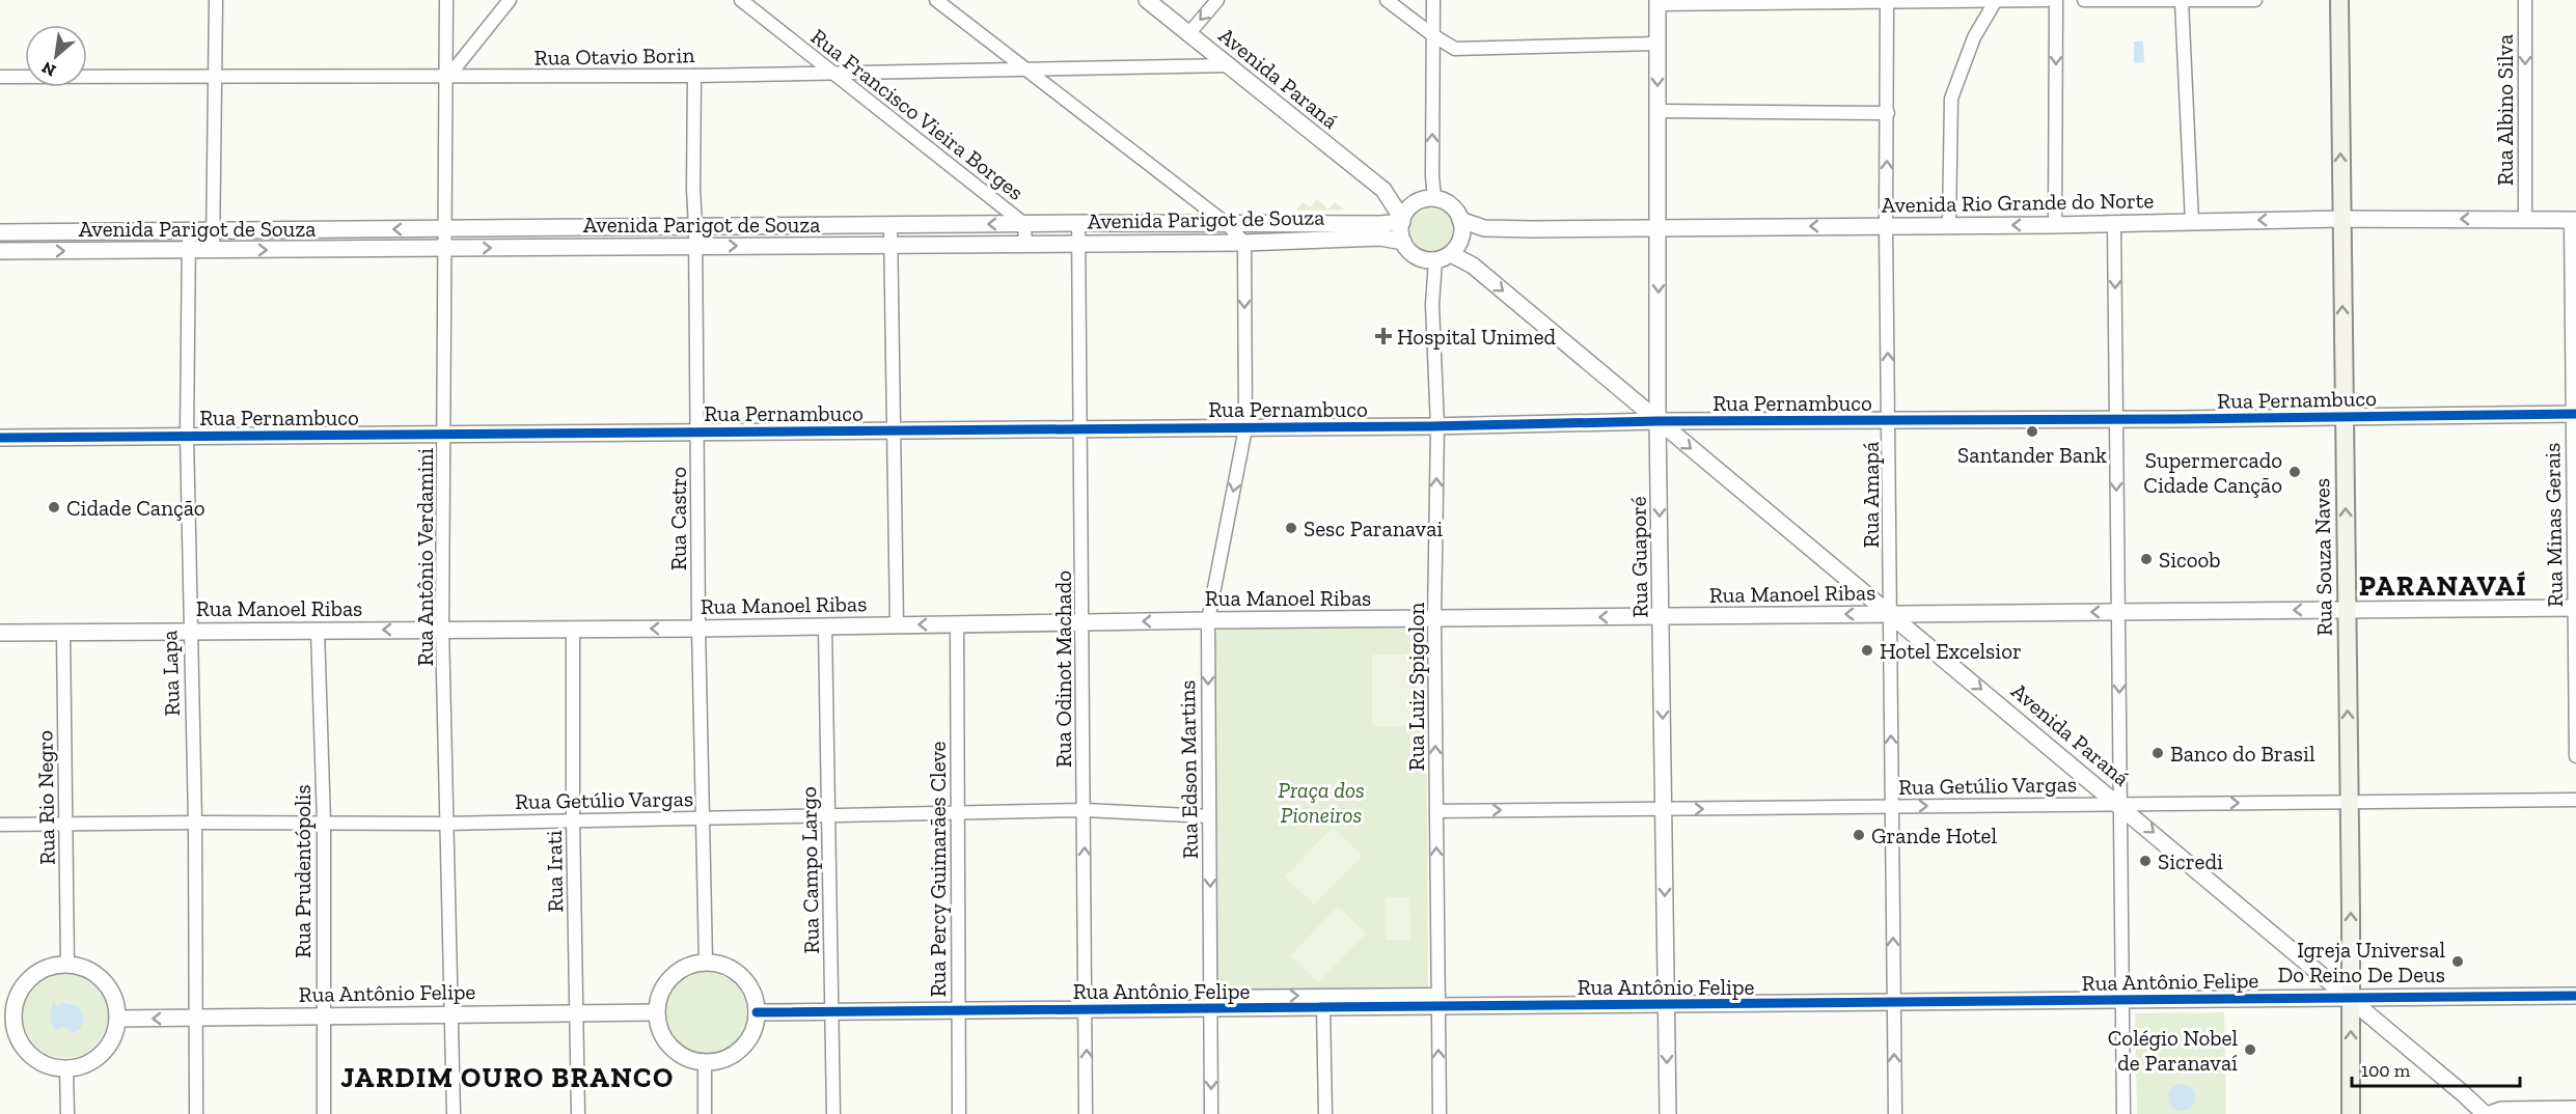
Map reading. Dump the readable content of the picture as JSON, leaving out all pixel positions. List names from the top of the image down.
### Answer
{
  "streets": {
    "main road": ["Rua Souza Naves"],
    "street": [
      "Rua Otavio Borin",
      "Avenida Paraná",
      "Rua Albino Silva",
      "Rua Francisco Vieira Borges",
      "Avenida Rio Grande do Norte",
      "Avenida Parigot de Souza",
      "Rua Pernambuco",
      "Rua Amapá",
      "Rua Castro",
      "Rua Minas Gerais",
      "Rua Antônio Verdamini",
      "Rua Guaporé",
      "Rua Manoel Ribas",
      "Rua Odinot Machado",
      "Rua Lapa",
      "Rua Luiz Spigolon",
      "Rua Edson Martins",
      "Rua Getúlio Vargas",
      "Rua Rio Negro",
      "Rua Percy Guimarães Cleve",
      "Rua Campo Largo",
      "Rua Prudentópolis",
      "Rua Irati",
      "Rua Antônio Felipe"
    ]
  },
  "crossings": [
    ["Rua Otavio Borin", "Avenida Paraná"],
    ["Rua Otavio Borin", "Rua Francisco Vieira Borges"],
    ["Rua Otavio Borin", "Rua Castro"],
    ["Rua Otavio Borin", "Rua Antônio Verdamini"],
    ["Avenida Paraná", "Avenida Rio Grande do Norte"],
    ["Avenida Paraná", "Avenida Parigot de Souza"],
    ["Avenida Paraná", "Rua Pernambuco"],
    ["Avenida Paraná", "Rua Amapá"],
    ["Avenida Paraná", "Rua Guaporé"],
    ["Avenida Paraná", "Rua Souza Naves"],
    ["Avenida Paraná", "Rua Manoel Ribas"],
    ["Avenida Paraná", "Rua Luiz Spigolon"],
    ["Avenida Paraná", "Rua Getúlio Vargas"],
    ["Avenida Paraná", "Rua Antônio Felipe"],
    ["Rua Albino Silva", "Avenida Rio Grande do Norte"],
    ["Rua Francisco Vieira Borges", "Avenida Parigot de Souza"],
    ["Avenida Rio Grande do Norte", "Avenida Parigot de Souza"],
    ["Avenida Rio Grande do Norte", "Rua Amapá"],
    ["Avenida Rio Grande do Norte", "Rua Minas Gerais"],
    ["Avenida Rio Grande do Norte", "Rua Guaporé"],
    ["Avenida Rio Grande do Norte", "Rua Souza Naves"],
    ["Avenida Rio Grande do Norte", "Rua Luiz Spigolon"],
    ["Avenida Parigot de Souza", "Rua Castro"],
    ["Avenida Parigot de Souza", "Rua Antônio Verdamini"],
    ["Avenida Parigot de Souza", "Rua Odinot Machado"],
    ["Avenida Parigot de Souza", "Rua Lapa"],
    ["Avenida Parigot de Souza", "Rua Luiz Spigolon"],
    ["Avenida Parigot de Souza", "Rua Edson Martins"],
    ["Rua Pernambuco", "Rua Amapá"],
    ["Rua Pernambuco", "Rua Castro"],
    ["Rua Pernambuco", "Rua Minas Gerais"],
    ["Rua Pernambuco", "Rua Antônio Verdamini"],
    ["Rua Pernambuco", "Rua Guaporé"],
    ["Rua Pernambuco", "Rua Souza Naves"],
    ["Rua Pernambuco", "Rua Odinot Machado"],
    ["Rua Pernambuco", "Rua Lapa"],
    ["Rua Pernambuco", "Rua Luiz Spigolon"],
    ["Rua Pernambuco", "Rua Edson Martins"],
    ["Rua Amapá", "Rua Manoel Ribas"],
    ["Rua Amapá", "Rua Getúlio Vargas"],
    ["Rua Amapá", "Rua Antônio Felipe"],
    ["Rua Castro", "Rua Manoel Ribas"],
    ["Rua Castro", "Rua Getúlio Vargas"],
    ["Rua Castro", "Rua Antônio Felipe"],
    ["Rua Minas Gerais", "Rua Manoel Ribas"],
    ["Rua Antônio Verdamini", "Rua Manoel Ribas"],
    ["Rua Antônio Verdamini", "Rua Getúlio Vargas"],
    ["Rua Antônio Verdamini", "Rua Antônio Felipe"],
    ["Rua Guaporé", "Rua Manoel Ribas"],
    ["Rua Guaporé", "Rua Getúlio Vargas"],
    ["Rua Guaporé", "Rua Antônio Felipe"],
    ["Rua Souza Naves", "Rua Manoel Ribas"],
    ["Rua Souza Naves", "Rua Getúlio Vargas"],
    ["Rua Souza Naves", "Rua Antônio Felipe"],
    ["Rua Manoel Ribas", "Rua Odinot Machado"],
    ["Rua Manoel Ribas", "Rua Lapa"],
    ["Rua Manoel Ribas", "Rua Luiz Spigolon"],
    ["Rua Manoel Ribas", "Rua Edson Martins"],
    ["Rua Manoel Ribas", "Rua Rio Negro"],
    ["Rua Manoel Ribas", "Rua Percy Guimarães Cleve"],
    ["Rua Manoel Ribas", "Rua Campo Largo"],
    ["Rua Manoel Ribas", "Rua Prudentópolis"],
    ["Rua Manoel Ribas", "Rua Irati"],
    ["Rua Odinot Machado", "Rua Getúlio Vargas"],
    ["Rua Odinot Machado", "Rua Antônio Felipe"],
    ["Rua Lapa", "Rua Getúlio Vargas"],
    ["Rua Lapa", "Rua Antônio Felipe"],
    ["Rua Luiz Spigolon", "Rua Getúlio Vargas"],
    ["Rua Luiz Spigolon", "Rua Antônio Felipe"],
    ["Rua Edson Martins", "Rua Getúlio Vargas"],
    ["Rua Edson Martins", "Rua Antônio Felipe"],
    ["Rua Getúlio Vargas", "Rua Rio Negro"],
    ["Rua Getúlio Vargas", "Rua Percy Guimarães Cleve"],
    ["Rua Getúlio Vargas", "Rua Campo Largo"],
    ["Rua Getúlio Vargas", "Rua Prudentópolis"],
    ["Rua Getúlio Vargas", "Rua Irati"],
    ["Rua Rio Negro", "Rua Antônio Felipe"],
    ["Rua Percy Guimarães Cleve", "Rua Antônio Felipe"],
    ["Rua Campo Largo", "Rua Antônio Felipe"],
    ["Rua Prudentópolis", "Rua Antônio Felipe"],
    ["Rua Irati", "Rua Antônio Felipe"]
  ],
  "one_way": [
    "Avenida Paraná",
    "Rua Albino Silva",
    "Rua Amapá",
    "Rua Guaporé",
    "Rua Souza Naves",
    "Rua Manoel Ribas",
    "Rua Luiz Spigolon",
    "Rua Edson Martins",
    "Rua Getúlio Vargas"
  ],
  "districts": ["PARANAVAÍ", "JARDIM OURO BRANCO"],
  "parks": ["Praça dos Pioneiros"],
  "places": {
    "health": ["Hospital Unimed"],
    "other": [
      "Santander Bank",
      "Supermercado Cidade Canção",
      "Cidade Canção",
      "Sesc Paranavai",
      "Sicoob",
      "Hotel Excelsior",
      "Banco do Brasil",
      "Grande Hotel",
      "Sicredi",
      "Igreja Universal Do Reino De Deus",
      "Colégio Nobel de Paranavaí"
    ]
  },
  "scale_bar": "100 m",
  "north": "bottom left"
}
